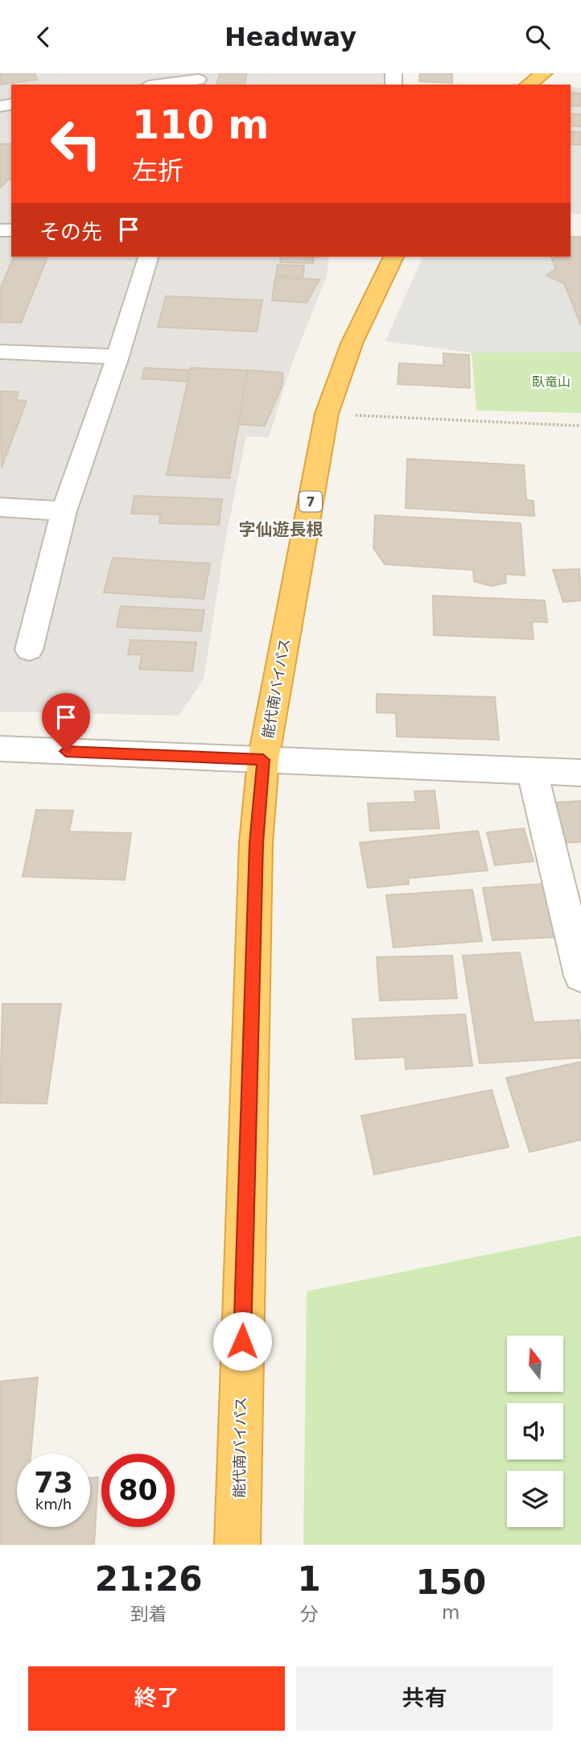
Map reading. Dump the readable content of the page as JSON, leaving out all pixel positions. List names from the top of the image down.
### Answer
{
  "streets": {
    "highway": ["7", "能代南バイパス"]
  },
  "districts": ["字仙遊長根"],
  "parks": ["臥竜山"],
  "north": "top",
  "page": {
    "header": "Headway",
    "turn": ["110 m", "左折"],
    "then": "その先",
    "speed": "73 km/h",
    "limit": "80",
    "eta": [
      "21:26",
      "到着",
      "1",
      "分",
      "150",
      "m"
    ],
    "buttons": ["終了", "共有"]
  }
}
